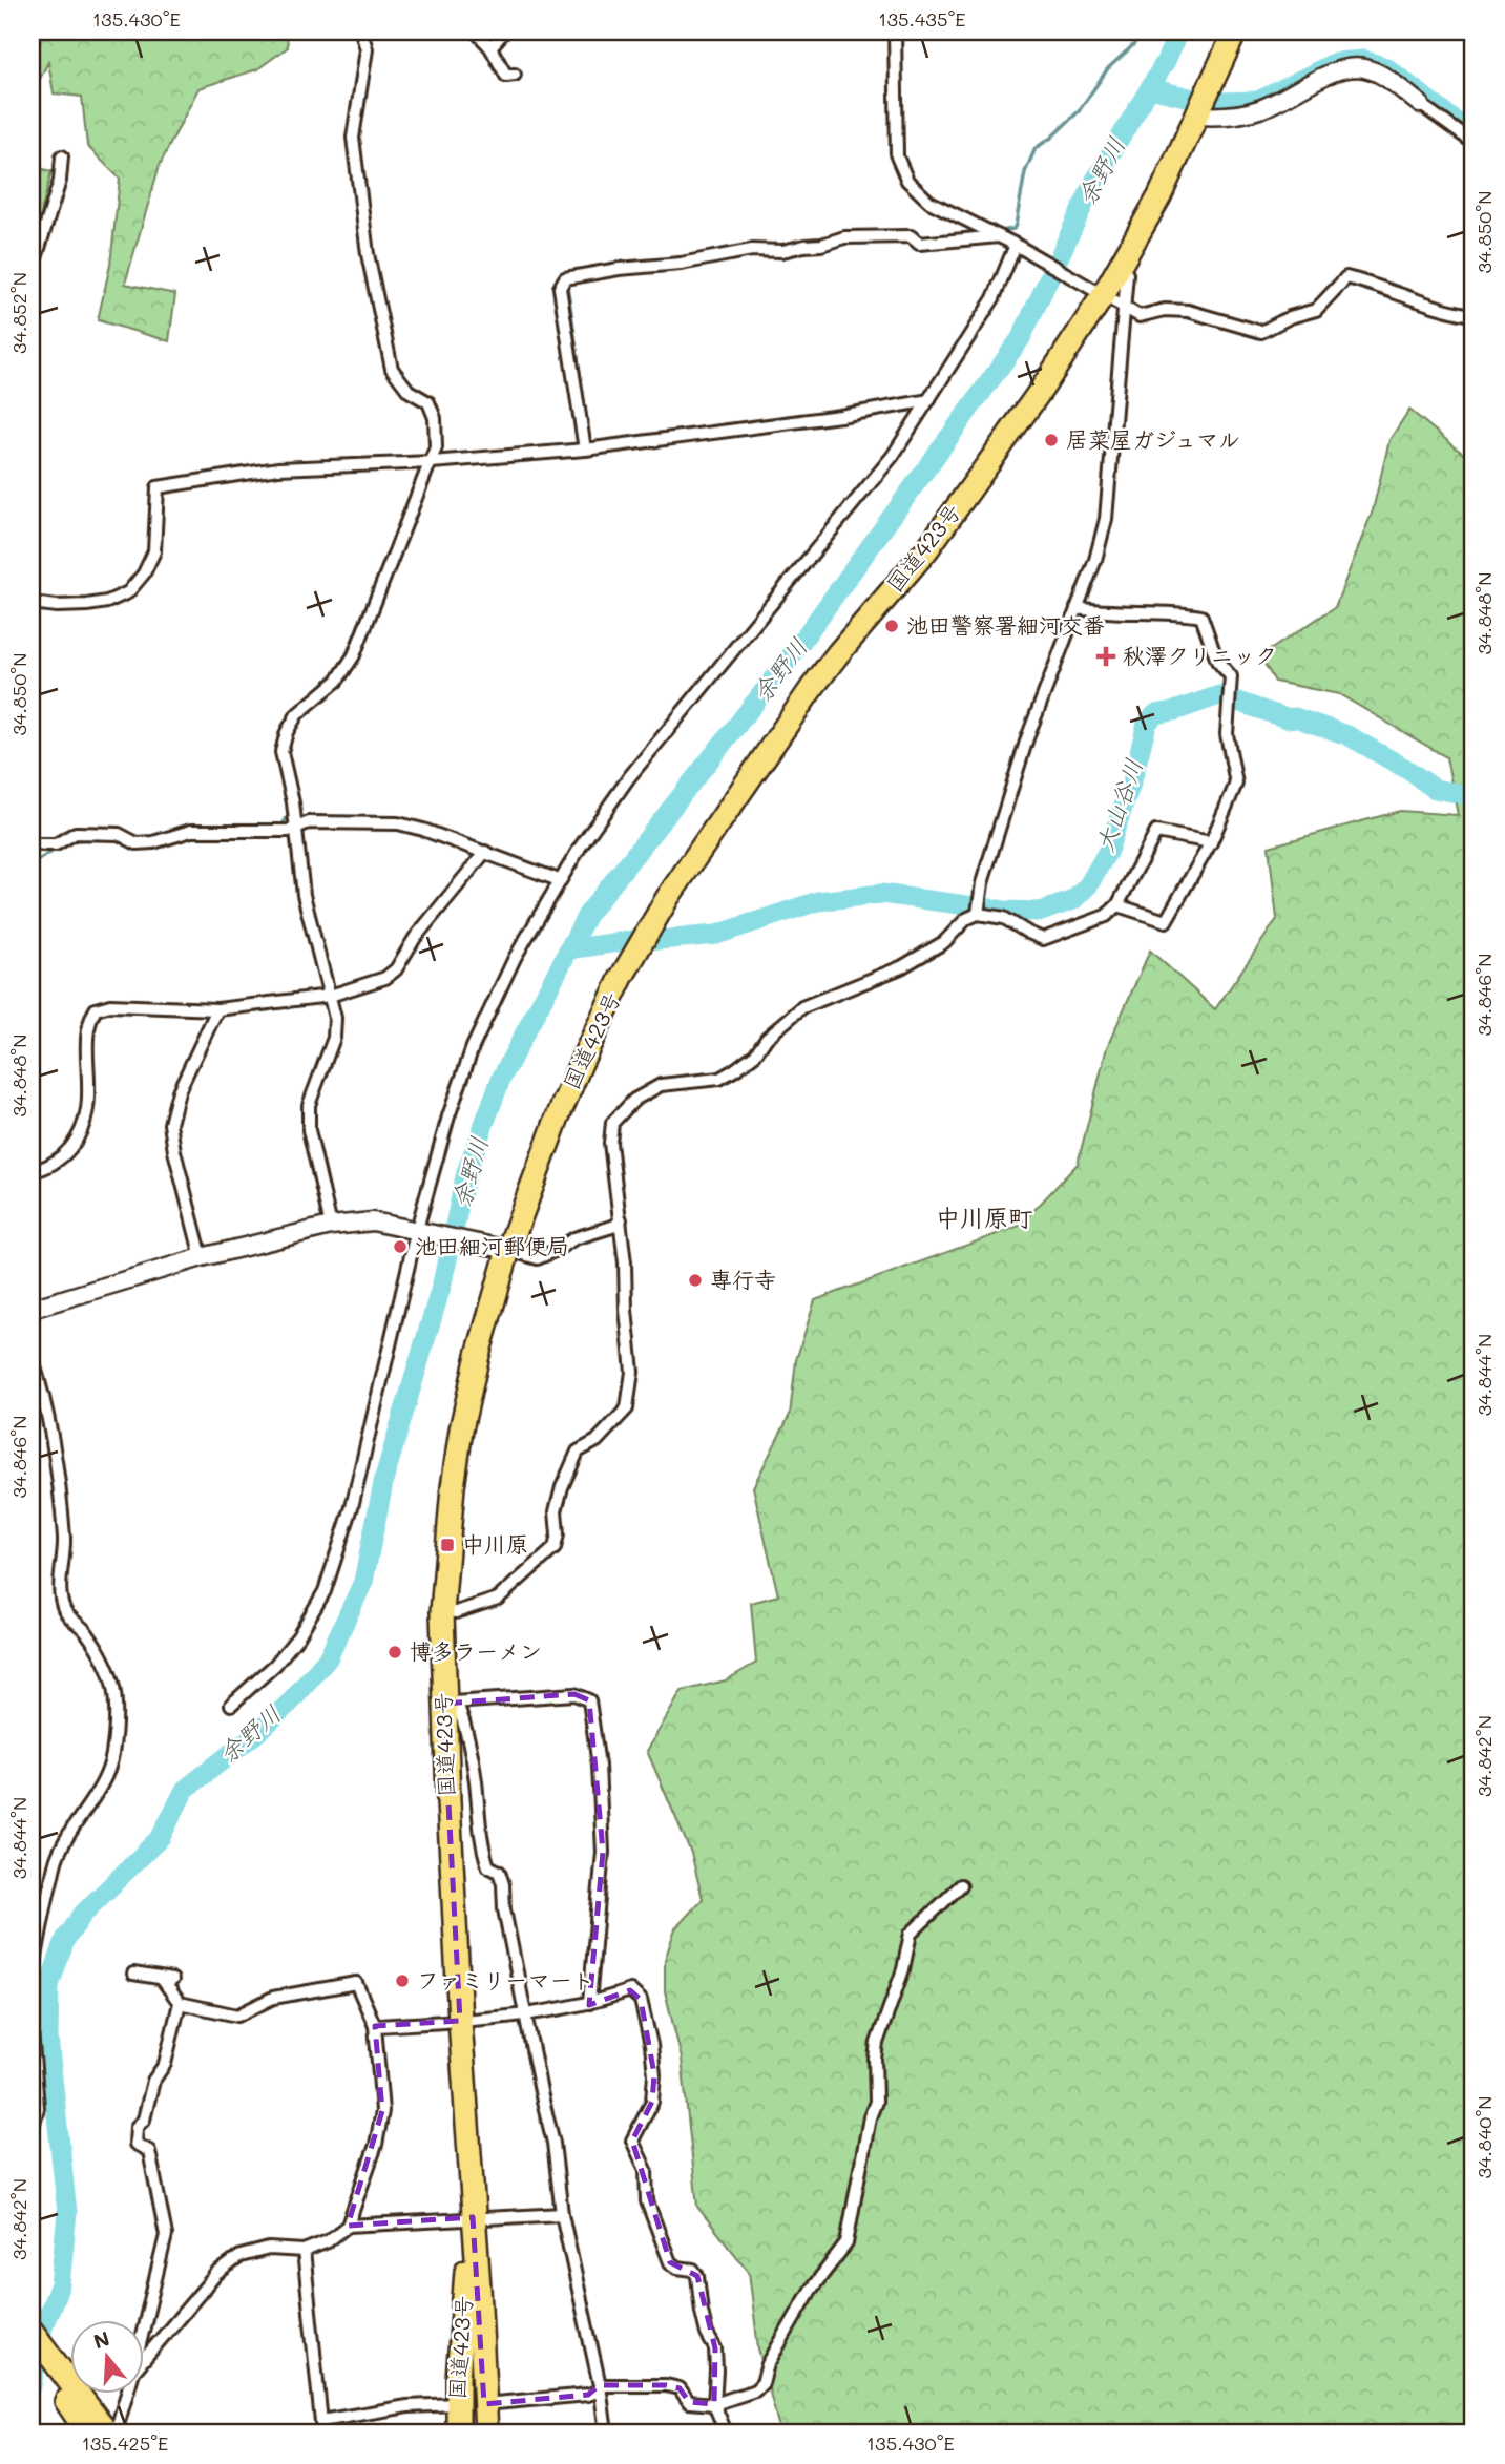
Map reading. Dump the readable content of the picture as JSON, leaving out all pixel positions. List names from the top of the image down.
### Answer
{
  "streets": {
    "highway": ["国道423号"]
  },
  "districts": ["中川原町"],
  "water": ["余野川", "大山谷川"],
  "places": {
    "other": [
      "居菜屋ガジュマル",
      "池田警察署細河交番",
      "池田細河郵便局",
      "専行寺",
      "博多ラーメン",
      "ファミリーマート"
    ],
    "health": ["秋澤クリニック"],
    "transit": ["中川原"]
  },
  "north": "top",
  "coordinates": [
    "135.430°E",
    "135.435°E",
    "34.850°N",
    "34.852°N",
    "34.848°N",
    "34.846°N",
    "34.844°N",
    "34.842°N",
    "34.840°N",
    "135.425°E"
  ]
}
